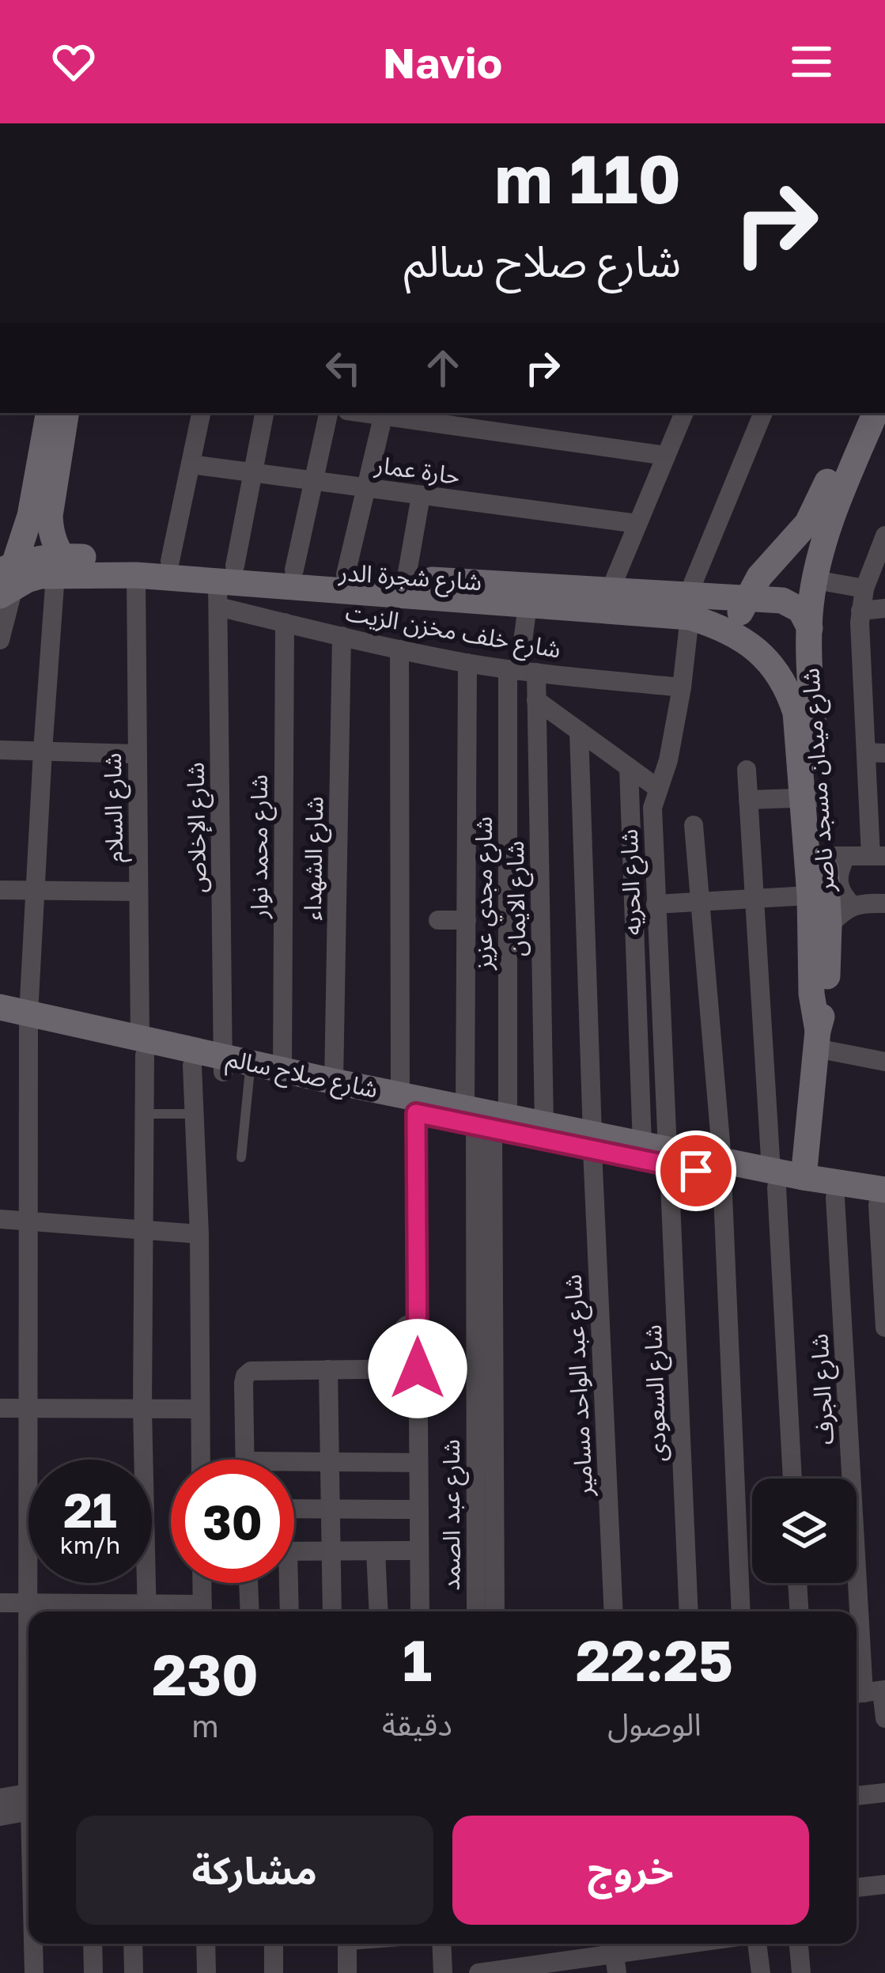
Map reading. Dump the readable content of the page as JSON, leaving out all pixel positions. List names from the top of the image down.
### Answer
{
  "streets": {
    "street": [
      "حارة عمار",
      "شارع شجرة الدر",
      "شارع خلف مخزن الزيت",
      "شارع ميدان مسجد ناصر",
      "شارع السلام",
      "شارع الإخلاص",
      "شارع محمد نوار",
      "شارع الشهداء",
      "شارع الحريه",
      "شارع مجدي عزيز",
      "شارع الايمان",
      "شارع صلاح سالم",
      "شارع عبد الواحد مسامير",
      "شارع الجرف",
      "شارع السعودى",
      "شارع عبد الصمد"
    ]
  },
  "crossings": [
    ["حارة عمار", "شارع الإخلاص"],
    ["شارع شجرة الدر", "شارع خلف مخزن الزيت"],
    ["شارع شجرة الدر", "شارع ميدان مسجد ناصر"],
    ["شارع شجرة الدر", "شارع السلام"],
    ["شارع شجرة الدر", "شارع الإخلاص"],
    ["شارع شجرة الدر", "شارع الحريه"],
    ["شارع خلف مخزن الزيت", "شارع الإخلاص"],
    ["شارع خلف مخزن الزيت", "شارع محمد نوار"],
    ["شارع خلف مخزن الزيت", "شارع الشهداء"],
    ["شارع خلف مخزن الزيت", "شارع الحريه"],
    ["شارع خلف مخزن الزيت", "شارع مجدي عزيز"],
    ["شارع خلف مخزن الزيت", "شارع الايمان"],
    ["شارع ميدان مسجد ناصر", "شارع صلاح سالم"],
    ["شارع السلام", "شارع صلاح سالم"],
    ["شارع الإخلاص", "شارع صلاح سالم"],
    ["شارع محمد نوار", "شارع صلاح سالم"],
    ["شارع الشهداء", "شارع صلاح سالم"],
    ["شارع الحريه", "شارع صلاح سالم"],
    ["شارع الحريه", "شارع السعودى"],
    ["شارع مجدي عزيز", "شارع الايمان"],
    ["شارع مجدي عزيز", "شارع صلاح سالم"],
    ["شارع مجدي عزيز", "شارع عبد الصمد"],
    ["شارع الايمان", "شارع صلاح سالم"],
    ["شارع صلاح سالم", "شارع عبد الواحد مسامير"],
    ["شارع صلاح سالم", "شارع الجرف"],
    ["شارع صلاح سالم", "شارع السعودى"],
    ["شارع صلاح سالم", "شارع عبد الصمد"]
  ],
  "page": {
    "header": "Navio",
    "turn": ["110 m", "شارع صلاح سالم"],
    "speed": "21 km/h",
    "limit": "30",
    "eta": [
      "22:25",
      "الوصول",
      "1",
      "دقيقة",
      "230",
      "m"
    ],
    "buttons": ["خروج", "مشاركة"]
  }
}
